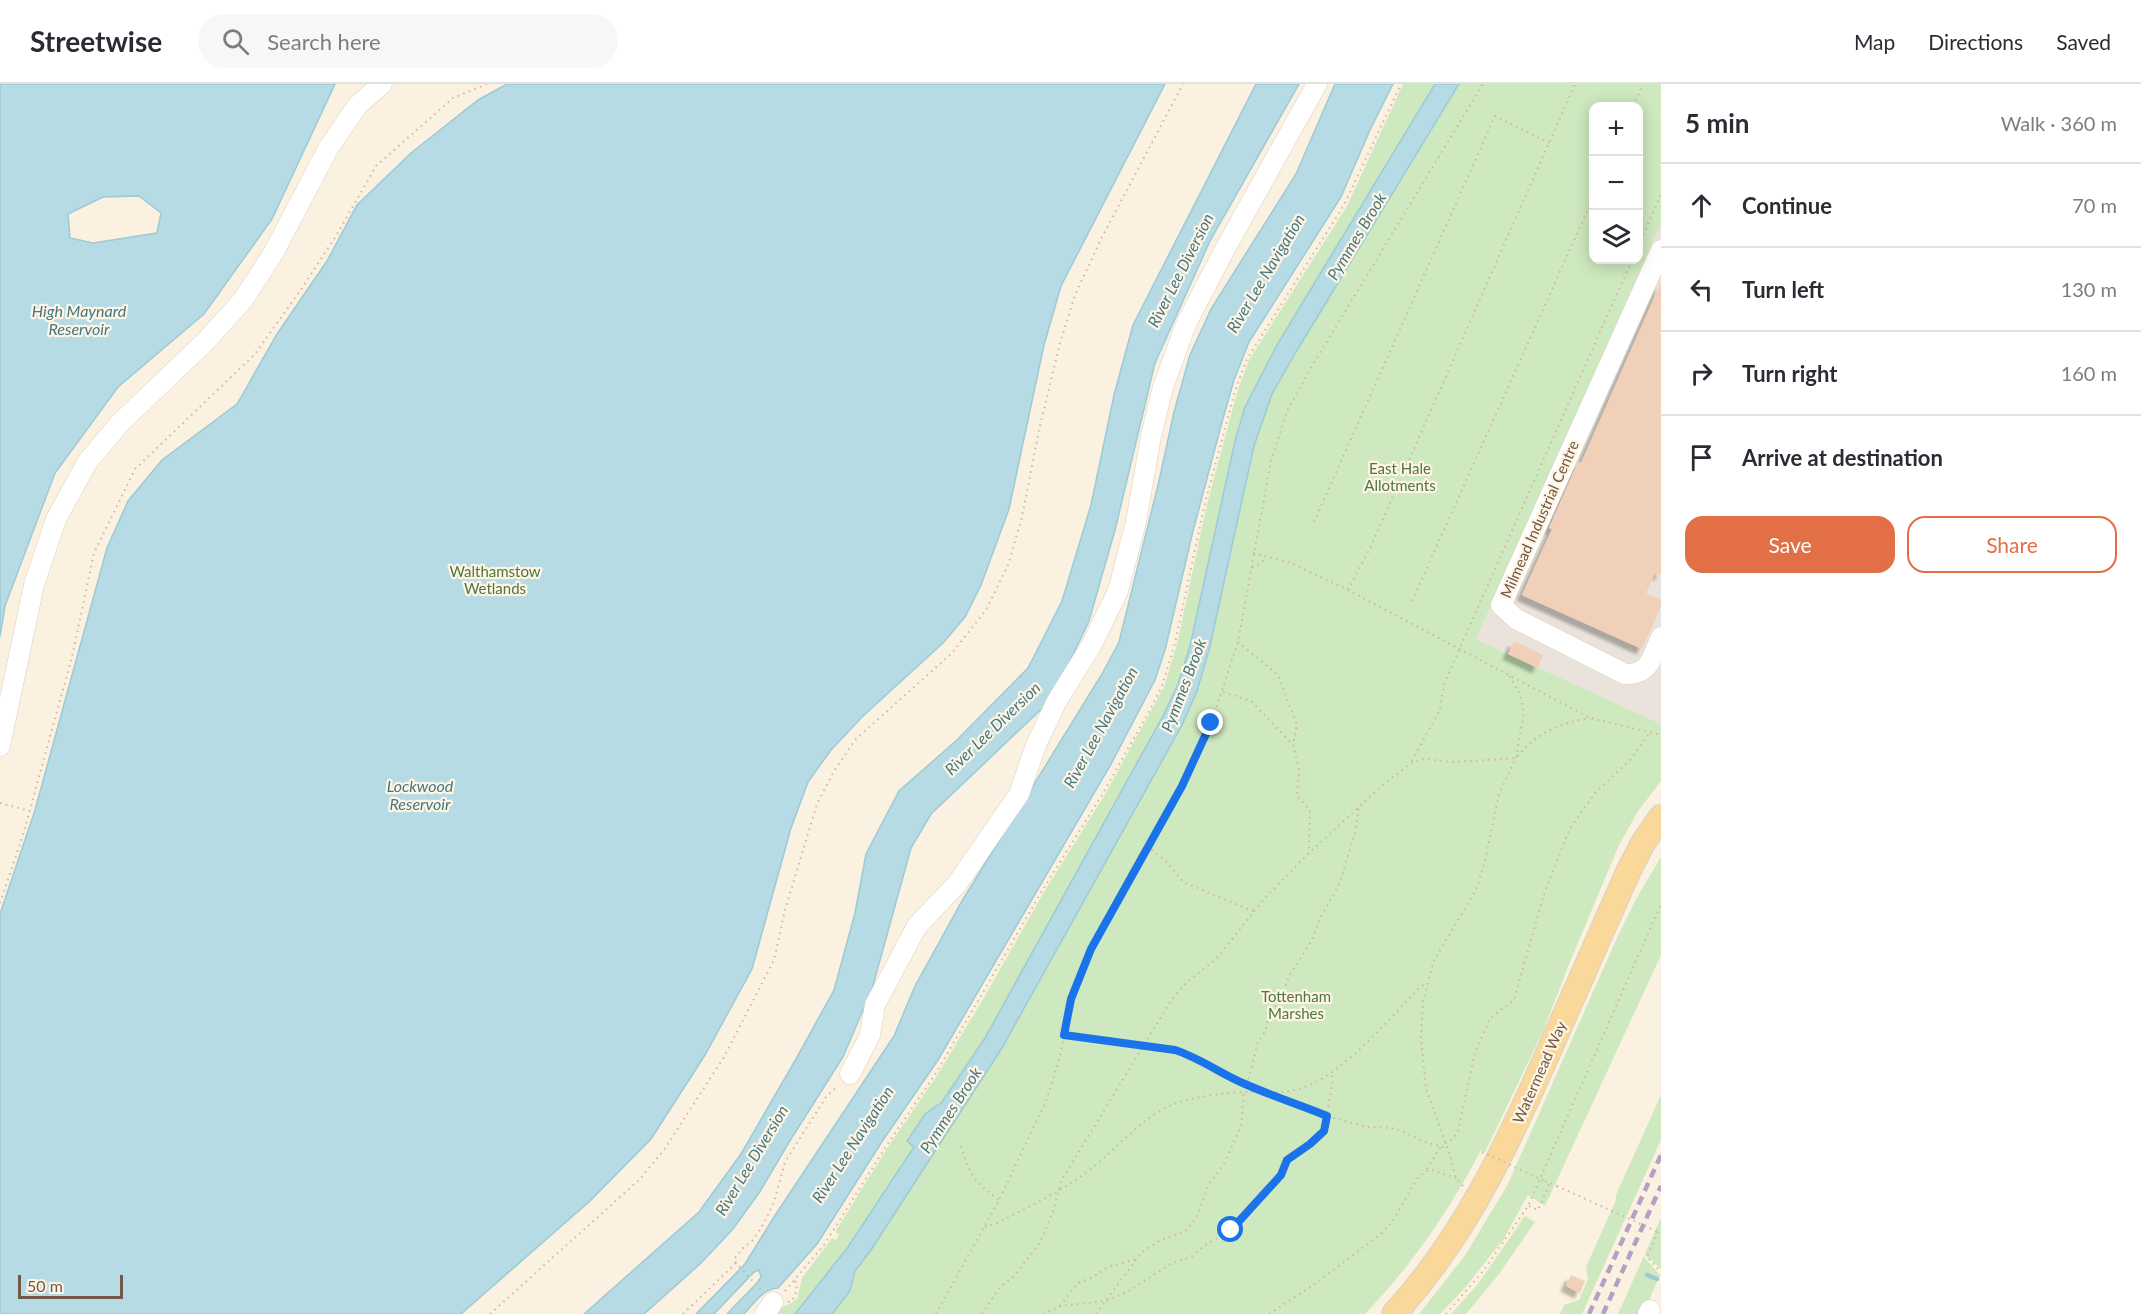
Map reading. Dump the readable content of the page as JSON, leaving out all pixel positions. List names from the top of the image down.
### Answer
{
  "streets": {
    "main road": ["Watermead Way"],
    "lane": ["Milmead Industrial Centre"]
  },
  "water": [
    "Pymmes Brook",
    "River Lee Diversion",
    "River Lee Navigation",
    "High Maynard Reservoir",
    "Lockwood Reservoir"
  ],
  "parks": ["East Hale Allotments", "Walthamstow Wetlands", "Tottenham Marshes"],
  "scale_bar": "50 m",
  "page": {
    "header": "Streetwise",
    "search": "Search here",
    "nav": ["Map", "Directions", "Saved"],
    "heading": ["5 min", "Walk · 360 m"],
    "map_buttons": ["+", "−"],
    "list": [
      ["Continue", "70 m"],
      ["Turn left", "130 m"],
      ["Turn right", "160 m"],
      "Arrive at destination"
    ],
    "buttons": ["Save", "Share"],
    "scale": "50 m"
  }
}
